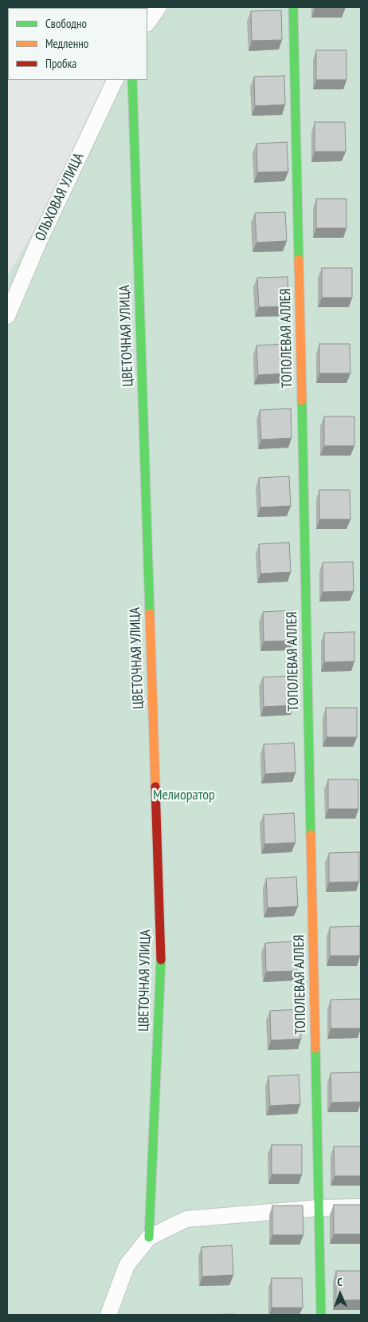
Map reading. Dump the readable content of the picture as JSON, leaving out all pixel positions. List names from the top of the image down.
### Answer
{
  "streets": {
    "street": ["ОЛЬХОВАЯ УЛИЦА", "ЦВЕТОЧНАЯ УЛИЦА", "ТОПОЛЕВАЯ АЛЛЕЯ"]
  },
  "parks": ["Мелиоратор"],
  "legend": ["Свободно", "Медленно", "Пробка"],
  "north": "top"
}
